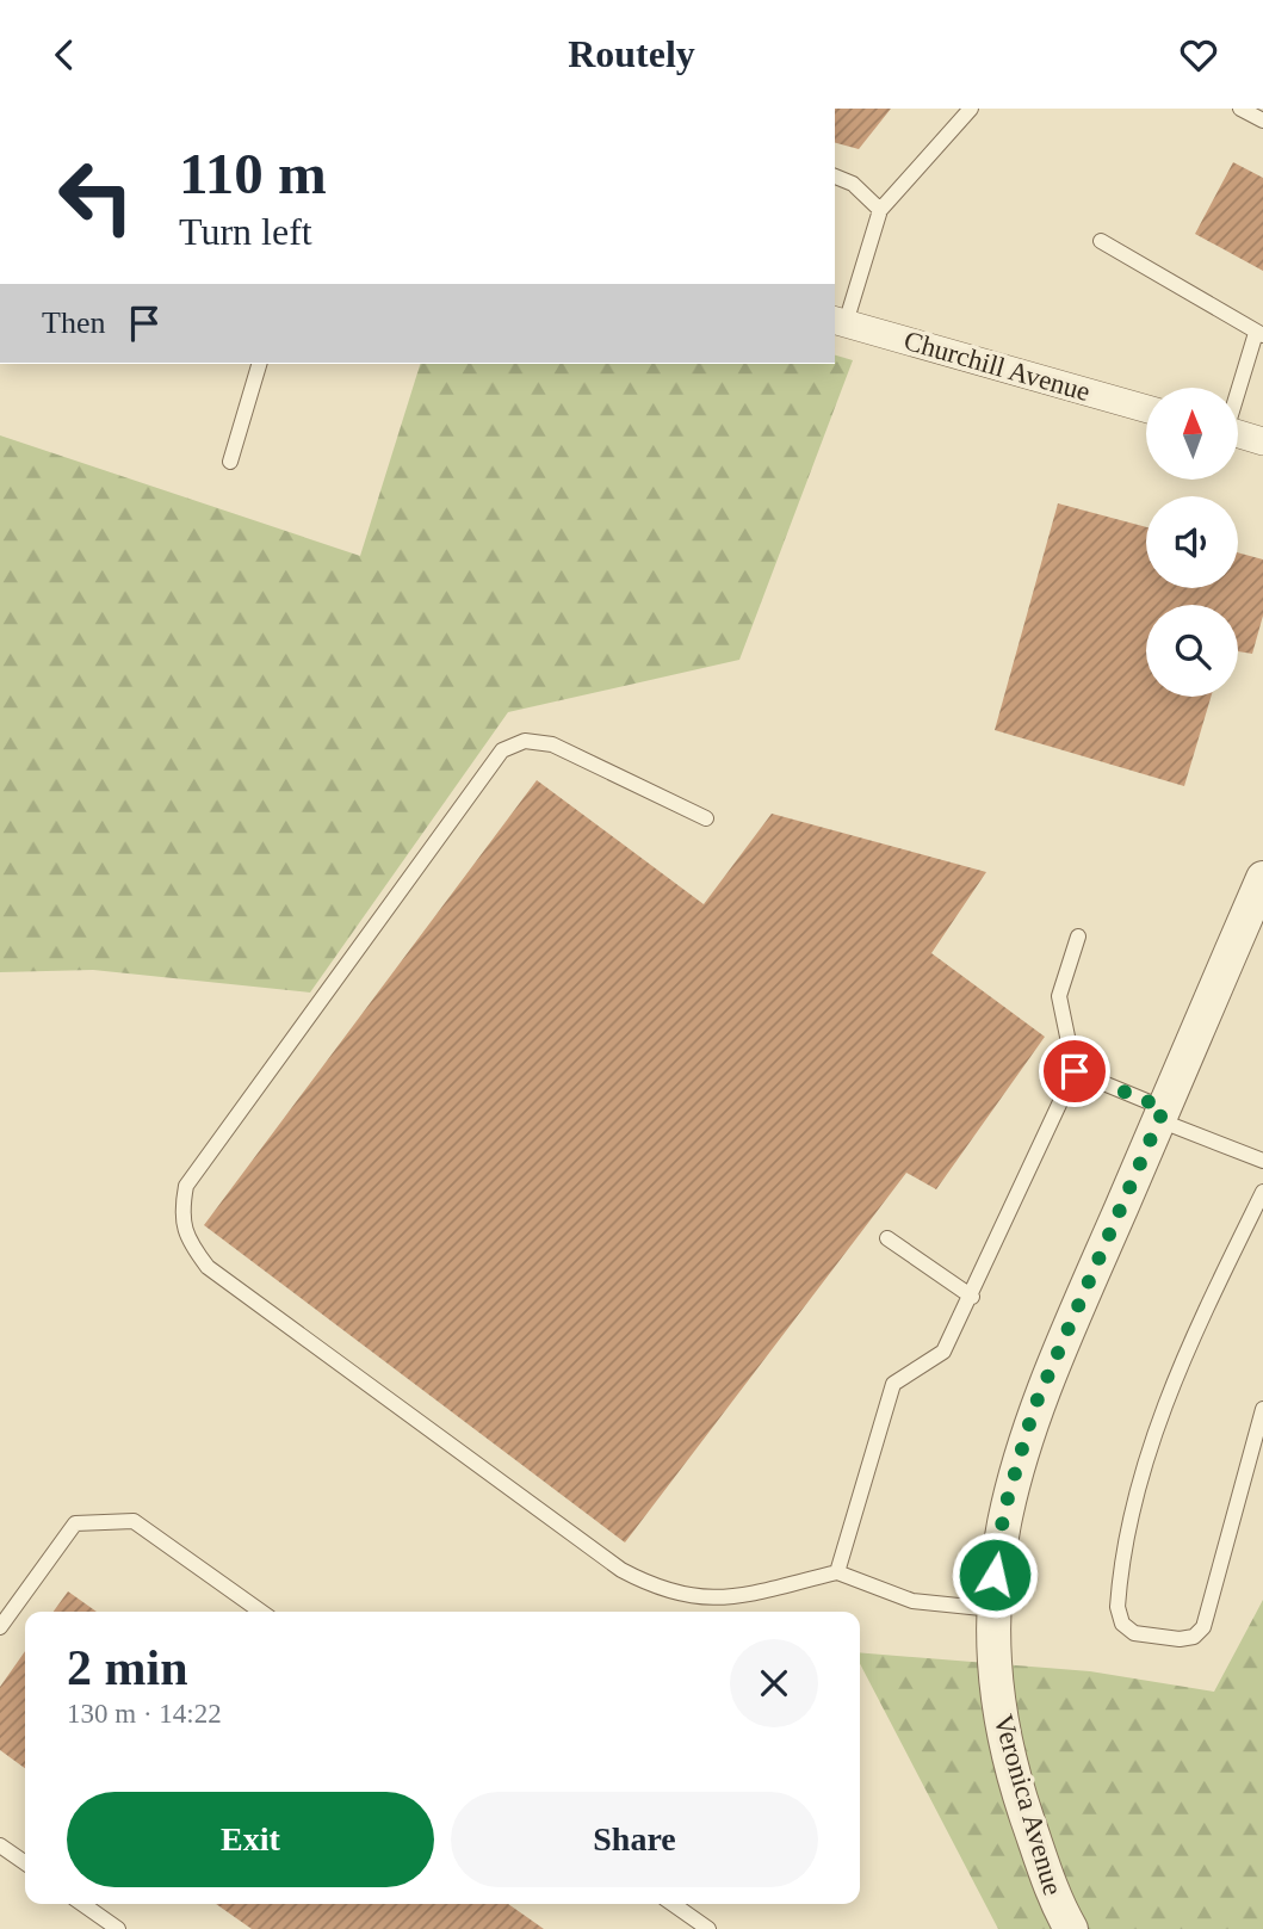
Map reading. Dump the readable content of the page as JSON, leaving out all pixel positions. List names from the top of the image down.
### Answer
{
  "streets": {
    "street": ["Churchill Avenue", "Veronica Avenue"]
  },
  "north": "top",
  "page": {
    "header": "Routely",
    "turn": ["110 m", "Turn left"],
    "then": "Then",
    "heading": ["2 min", "130 m · 14:22"],
    "buttons": ["Exit", "Share"]
  }
}
